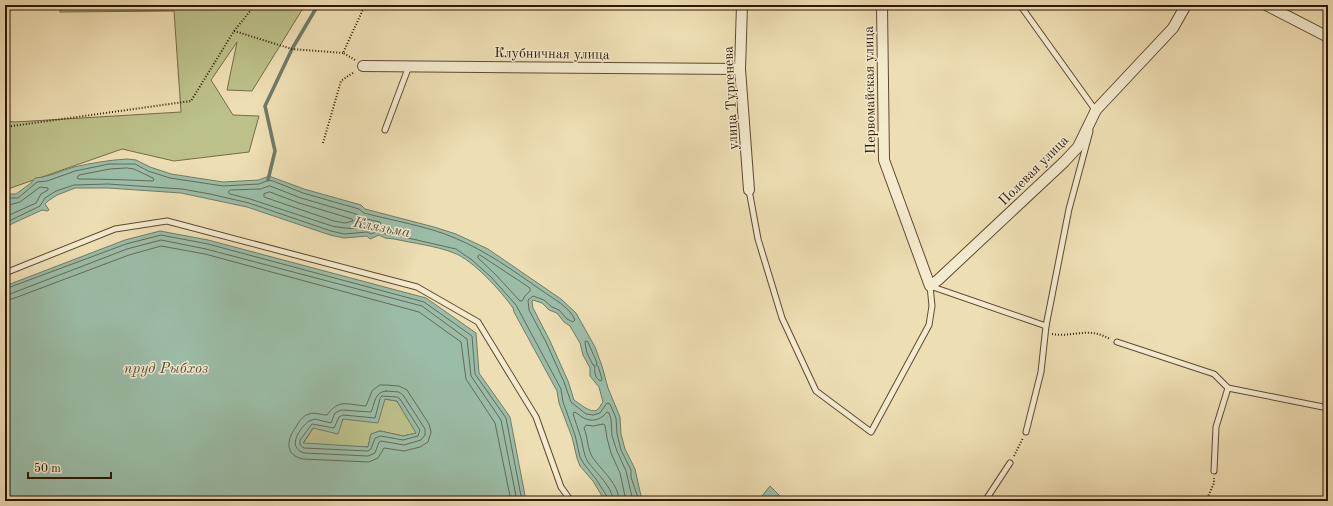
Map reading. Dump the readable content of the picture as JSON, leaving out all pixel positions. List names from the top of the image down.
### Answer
{
  "streets": {
    "street": [
      "Клубничная улица",
      "Первомайская улица",
      "улица Тургенева",
      "Полевая улица"
    ]
  },
  "crossings": [
    ["Клубничная улица", "улица Тургенева"],
    ["Первомайская улица", "Полевая улица"]
  ],
  "water": ["Клязьма", "пруд Рыбхоз"],
  "scale_bar": "50 m"
}
